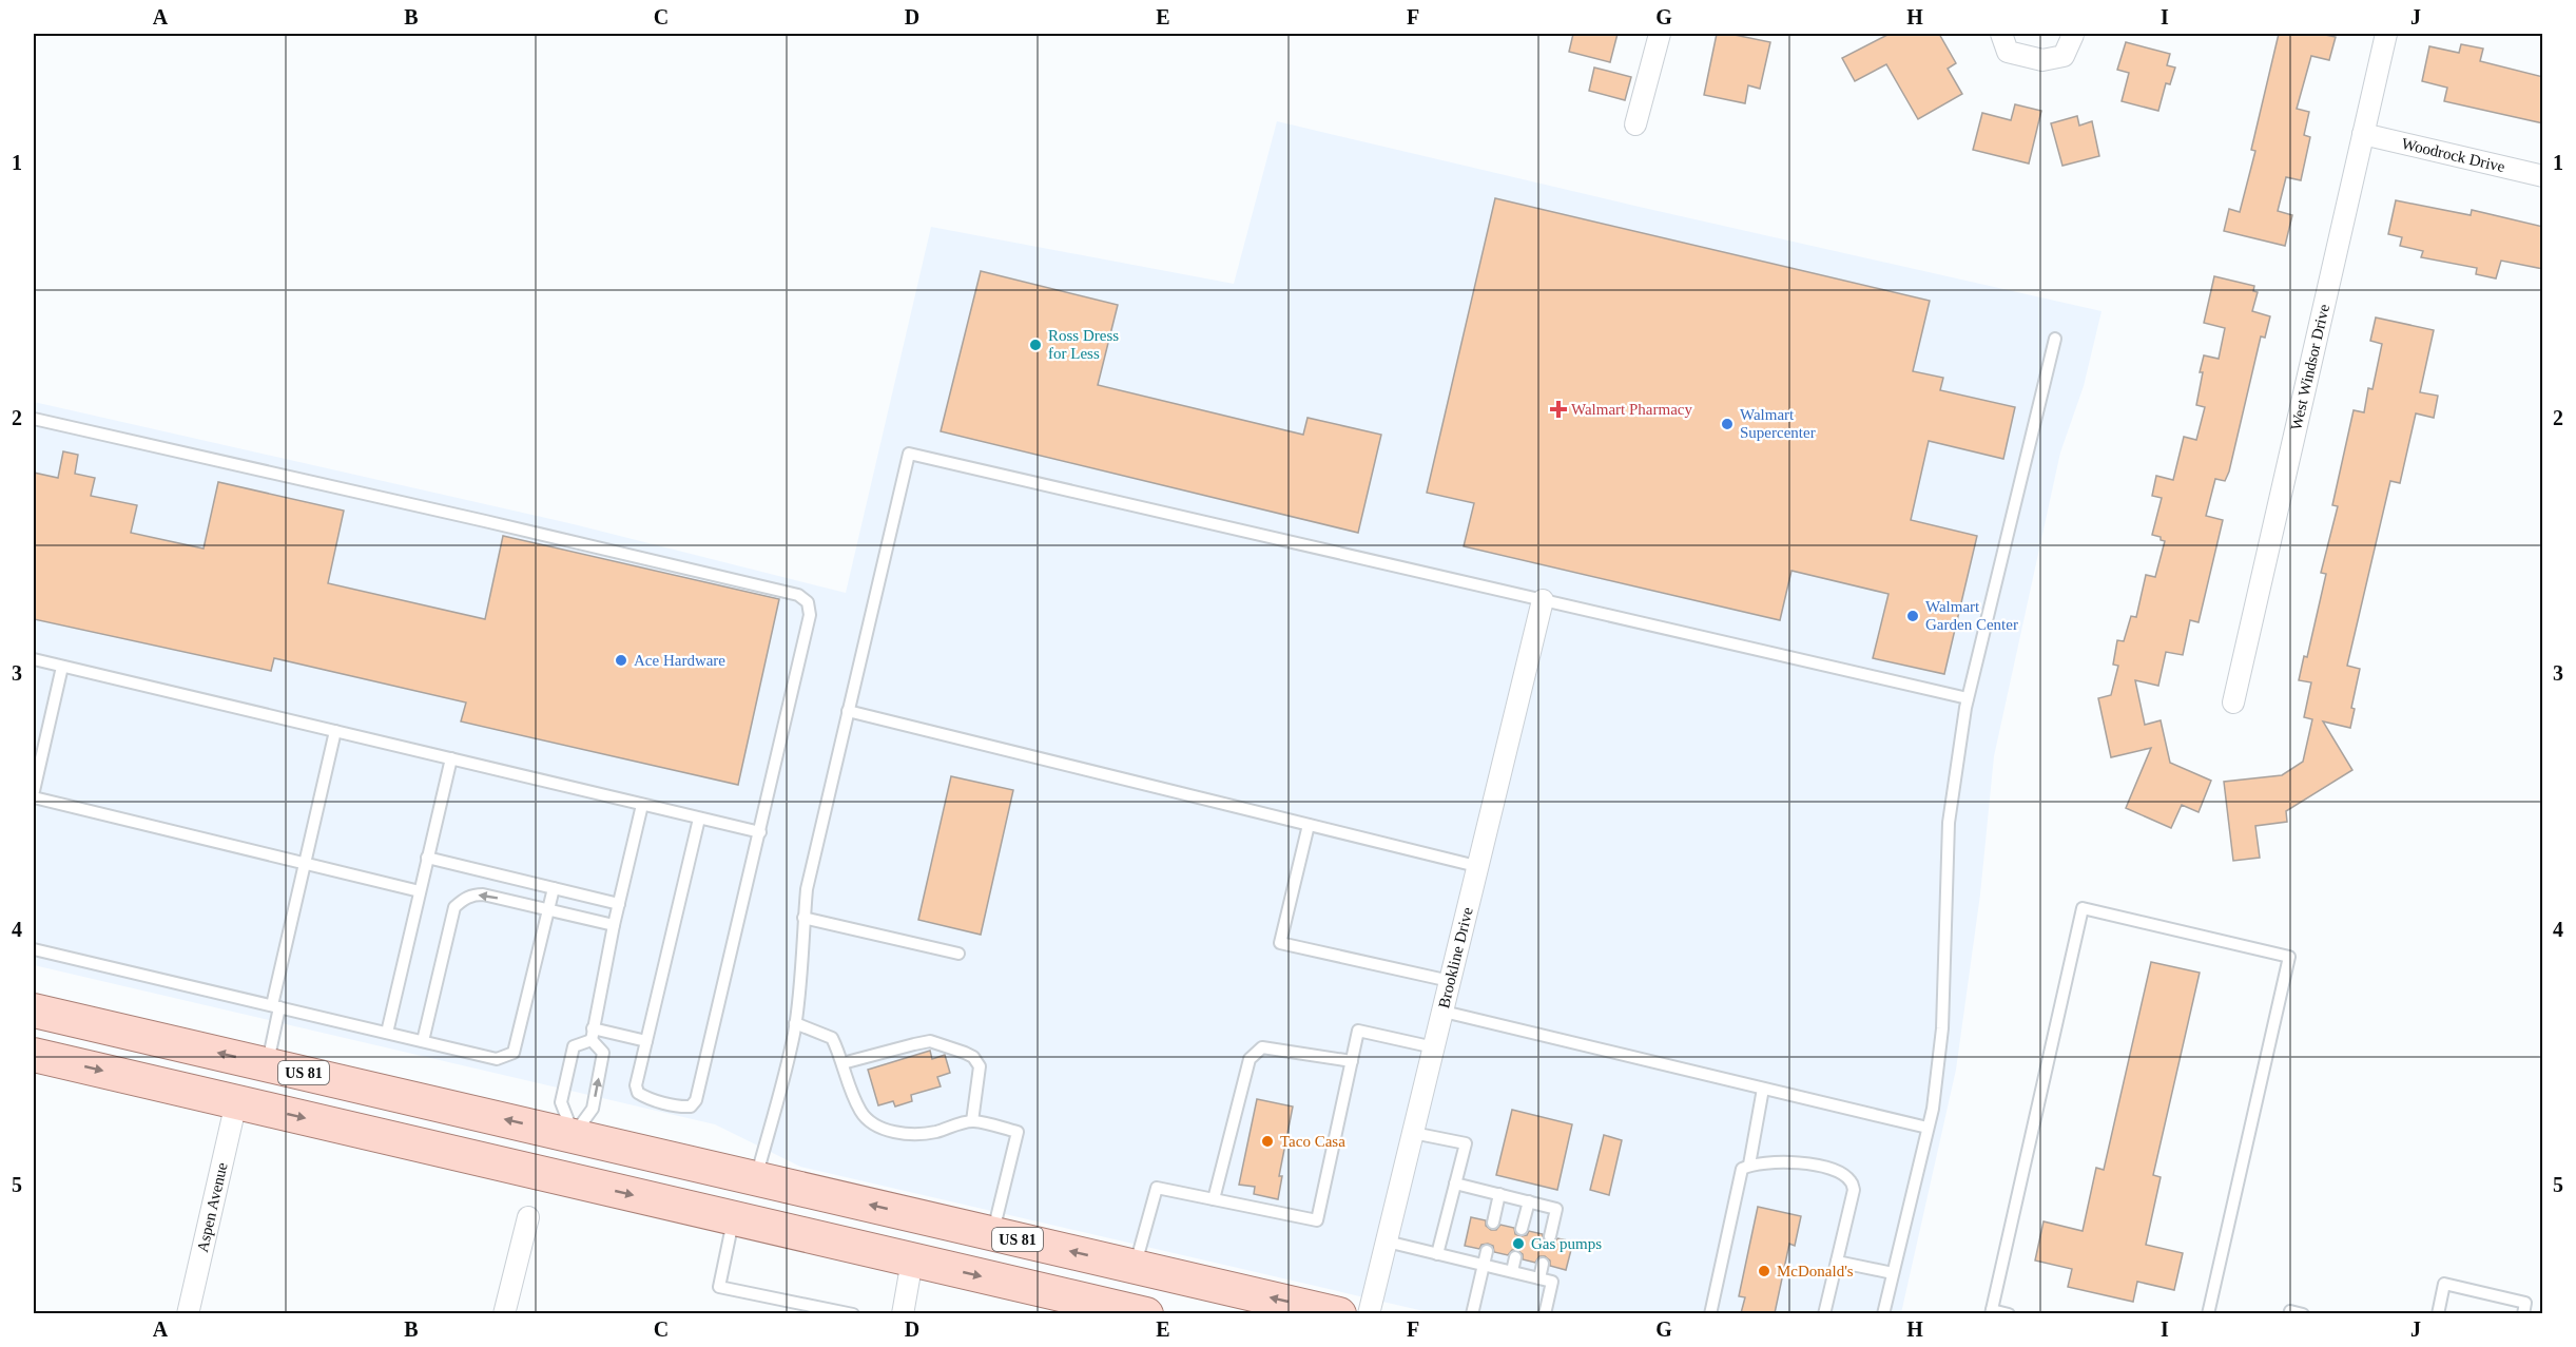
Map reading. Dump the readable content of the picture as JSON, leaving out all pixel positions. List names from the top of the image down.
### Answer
{
  "streets": {
    "main road": ["US 81"],
    "street": [
      "Woodrock Drive",
      "West Windsor Drive",
      "Brookline Drive",
      "Aspen Avenue"
    ]
  },
  "crossings": [
    ["Woodrock Drive", "West Windsor Drive"]
  ],
  "places": {
    "other": [
      "Ross Dress for Less",
      "Walmart Supercenter",
      "Walmart Garden Center",
      "Ace Hardware",
      "Taco Casa",
      "Gas pumps",
      "McDonald's"
    ],
    "health": ["Walmart Pharmacy"]
  },
  "grid": {
    "columns": [
      "A",
      "B",
      "C",
      "D",
      "E",
      "F",
      "G",
      "H",
      "I",
      "J"
    ],
    "rows": [
      "1",
      "2",
      "3",
      "4",
      "5"
    ]
  }
}
